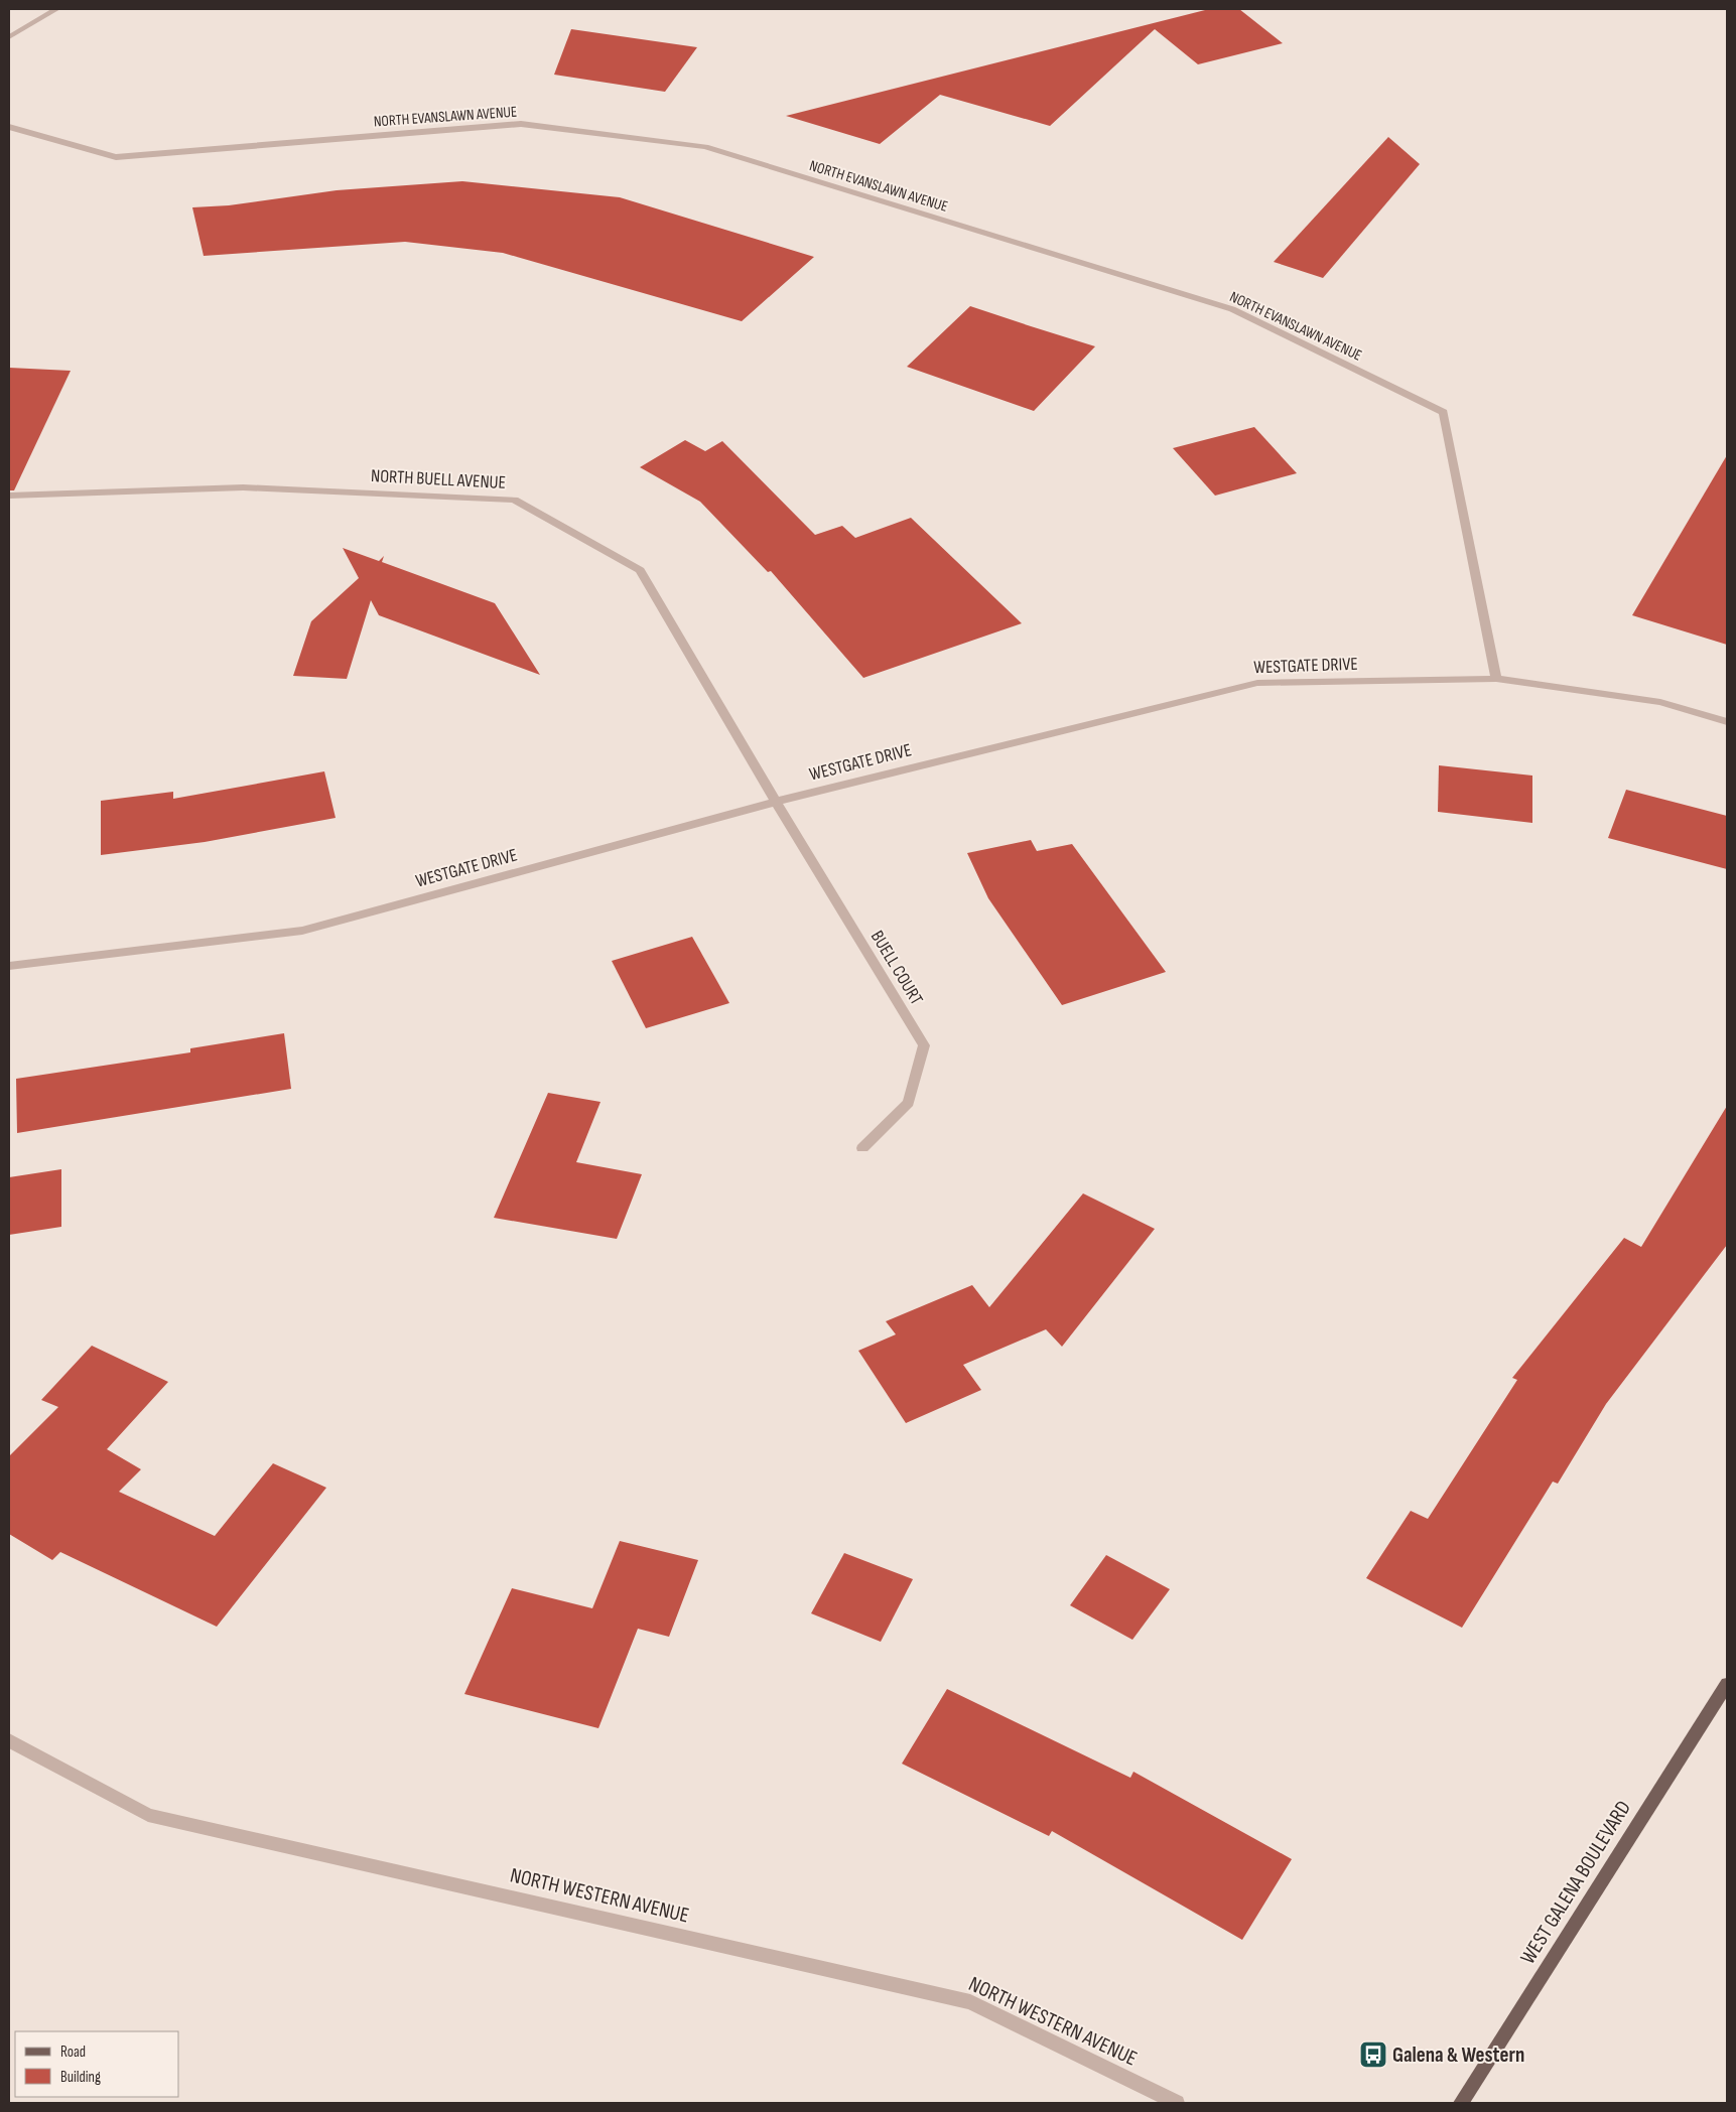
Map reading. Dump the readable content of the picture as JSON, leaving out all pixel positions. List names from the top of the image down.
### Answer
{
  "streets": {
    "main road": ["WEST GALENA BOULEVARD"],
    "street": [
      "NORTH EVANSLAWN AVENUE",
      "NORTH BUELL AVENUE",
      "WESTGATE DRIVE",
      "BUELL COURT",
      "NORTH WESTERN AVENUE"
    ]
  },
  "crossings": [
    ["NORTH EVANSLAWN AVENUE", "WESTGATE DRIVE"],
    ["NORTH BUELL AVENUE", "WESTGATE DRIVE"],
    ["NORTH BUELL AVENUE", "BUELL COURT"],
    ["WESTGATE DRIVE", "BUELL COURT"]
  ],
  "places": {
    "bus stop": ["Galena & Western"]
  },
  "legend": ["Road", "Building"]
}
